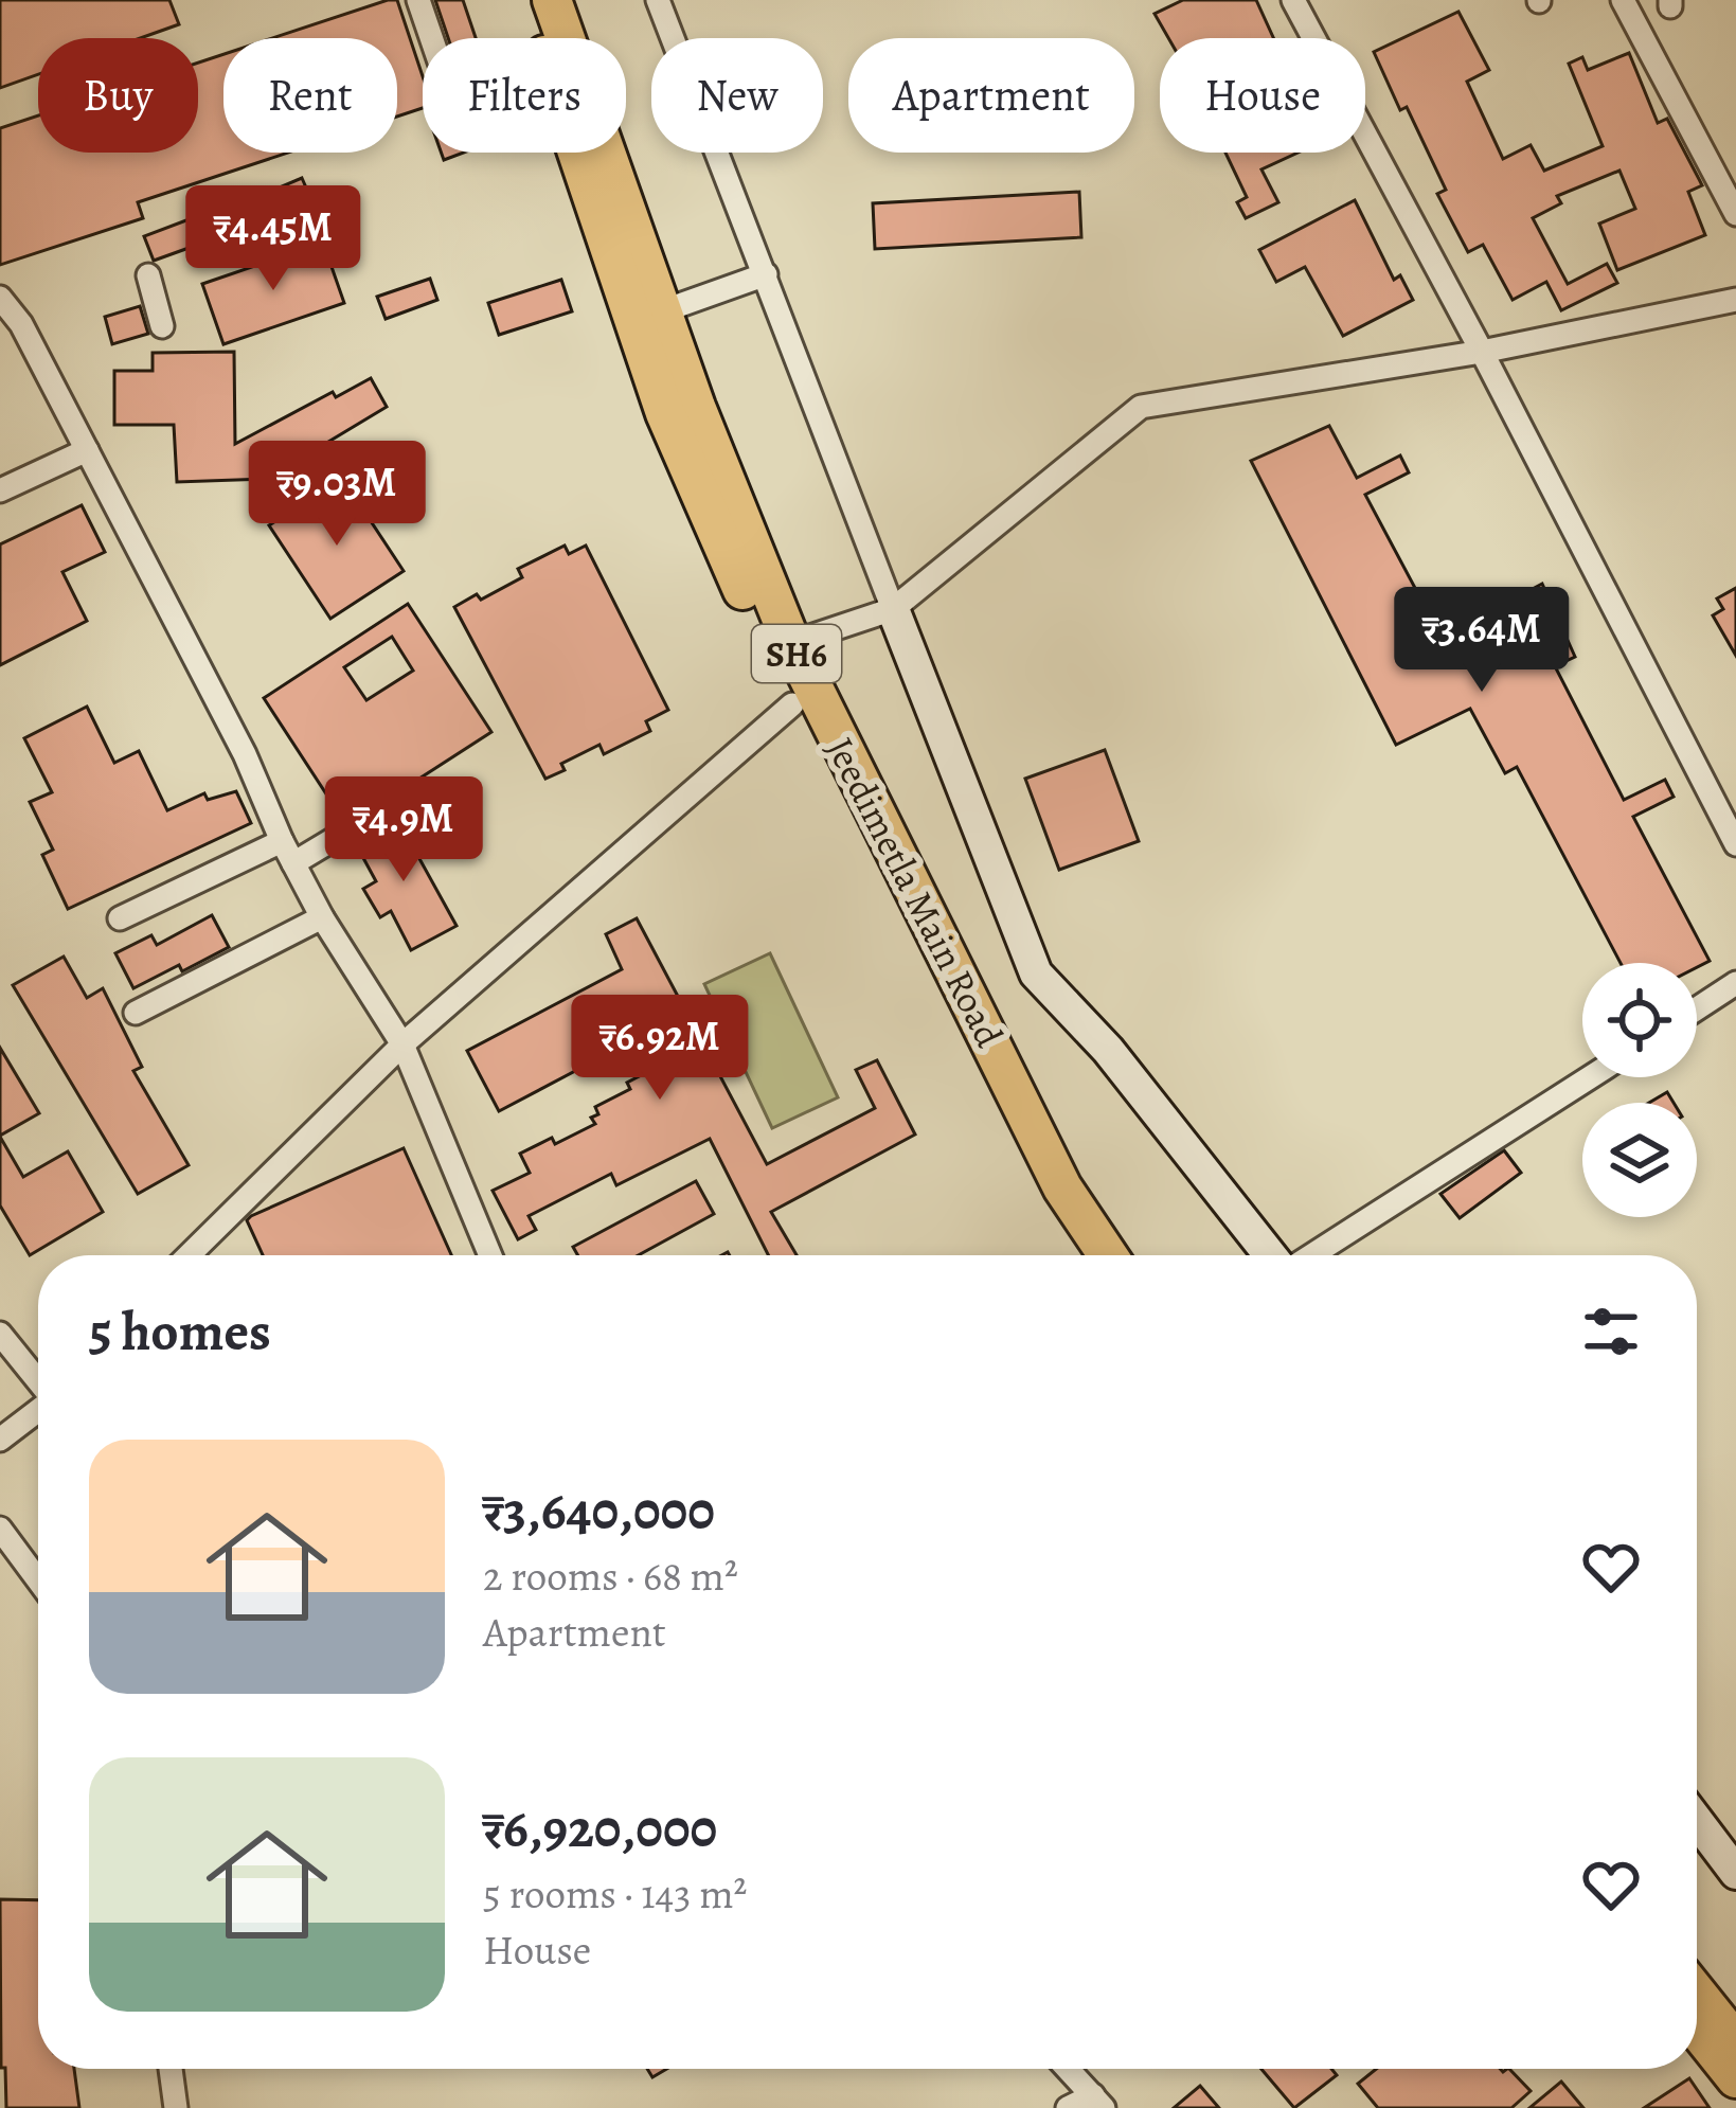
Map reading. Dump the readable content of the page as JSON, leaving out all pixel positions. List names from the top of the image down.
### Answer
{
  "streets": {
    "main road": ["SH6", "Jeedimetla Main Road"]
  },
  "page": {
    "chip": [
      "Buy",
      "Rent",
      "Filters",
      "New",
      "Apartment",
      "House"
    ],
    "price": [
      "₹4.45M",
      "₹9.03M",
      "₹3.64M",
      "₹4.9M",
      "₹6.92M"
    ],
    "heading": "5 homes",
    "list": [
      {
        "name": "₹3,640,000",
        "note": "2 rooms · 68 m² · Apartment"
      },
      {
        "name": "₹6,920,000",
        "note": "5 rooms · 143 m² · House"
      }
    ]
  }
}
